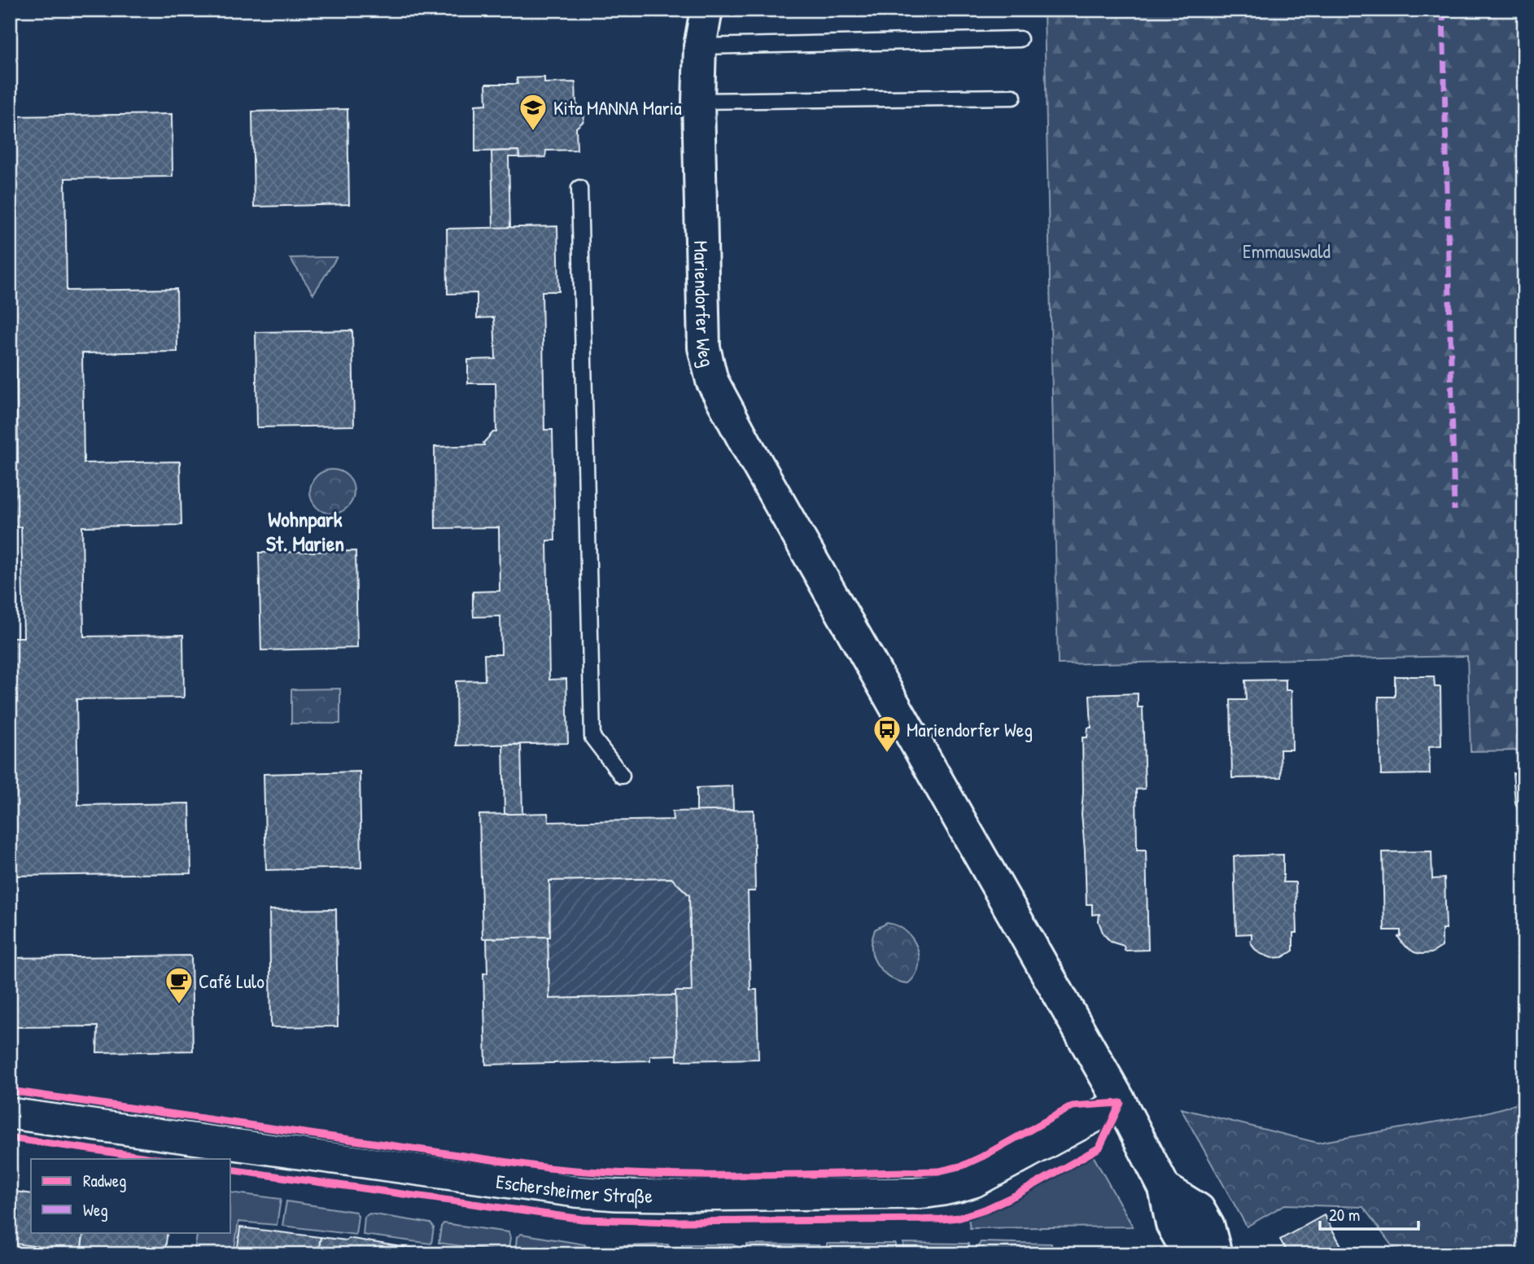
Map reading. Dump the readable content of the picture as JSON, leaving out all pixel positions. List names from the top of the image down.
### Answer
{
  "streets": {
    "street": ["Mariendorfer Weg", "Eschersheimer Straße"]
  },
  "crossings": [
    ["Mariendorfer Weg", "Eschersheimer Straße"]
  ],
  "districts": ["Wohnpark St. Marien"],
  "parks": ["Emmauswald"],
  "places": {
    "school or university": ["Kita MANNA Maria"],
    "bus stop": ["Mariendorfer Weg"],
    "cafe": ["Café Lulo"]
  },
  "legend": ["Radweg", "Weg"],
  "scale_bar": "20 m"
}
